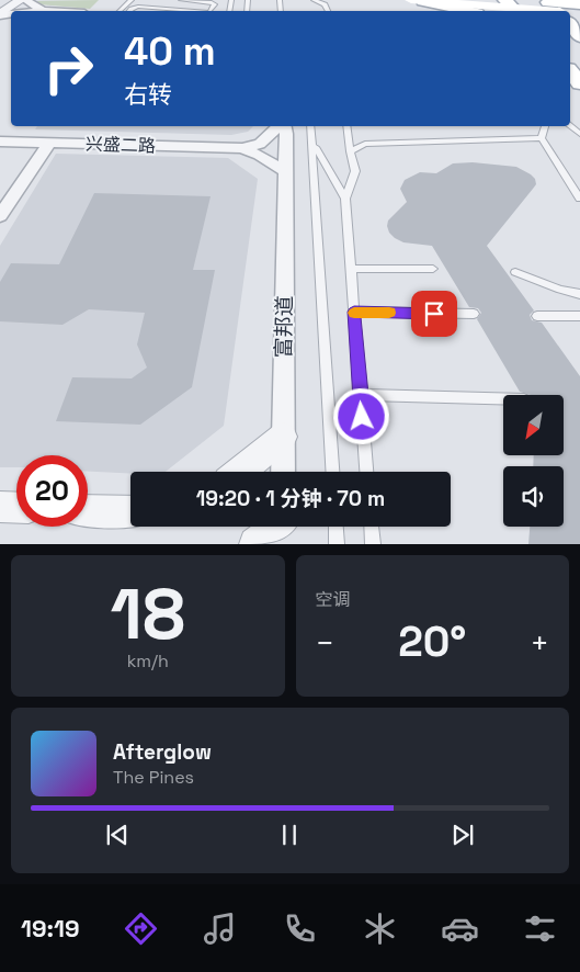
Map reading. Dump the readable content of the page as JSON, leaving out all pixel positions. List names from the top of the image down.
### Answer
{
  "streets": {
    "street": ["兴盛二路", "富邦道"]
  },
  "north": "bottom left",
  "page": {
    "turn": ["40 m", "右转"],
    "limit": "20",
    "trip": "19:20 · 1 分钟 · 70 m",
    "tile": [
      ["18", "km/h"],
      "空调"
    ],
    "heat": ["−", "20°", "+"],
    "song": ["Afterglow", "The Pines"],
    "tabs": "19:19"
  }
}
